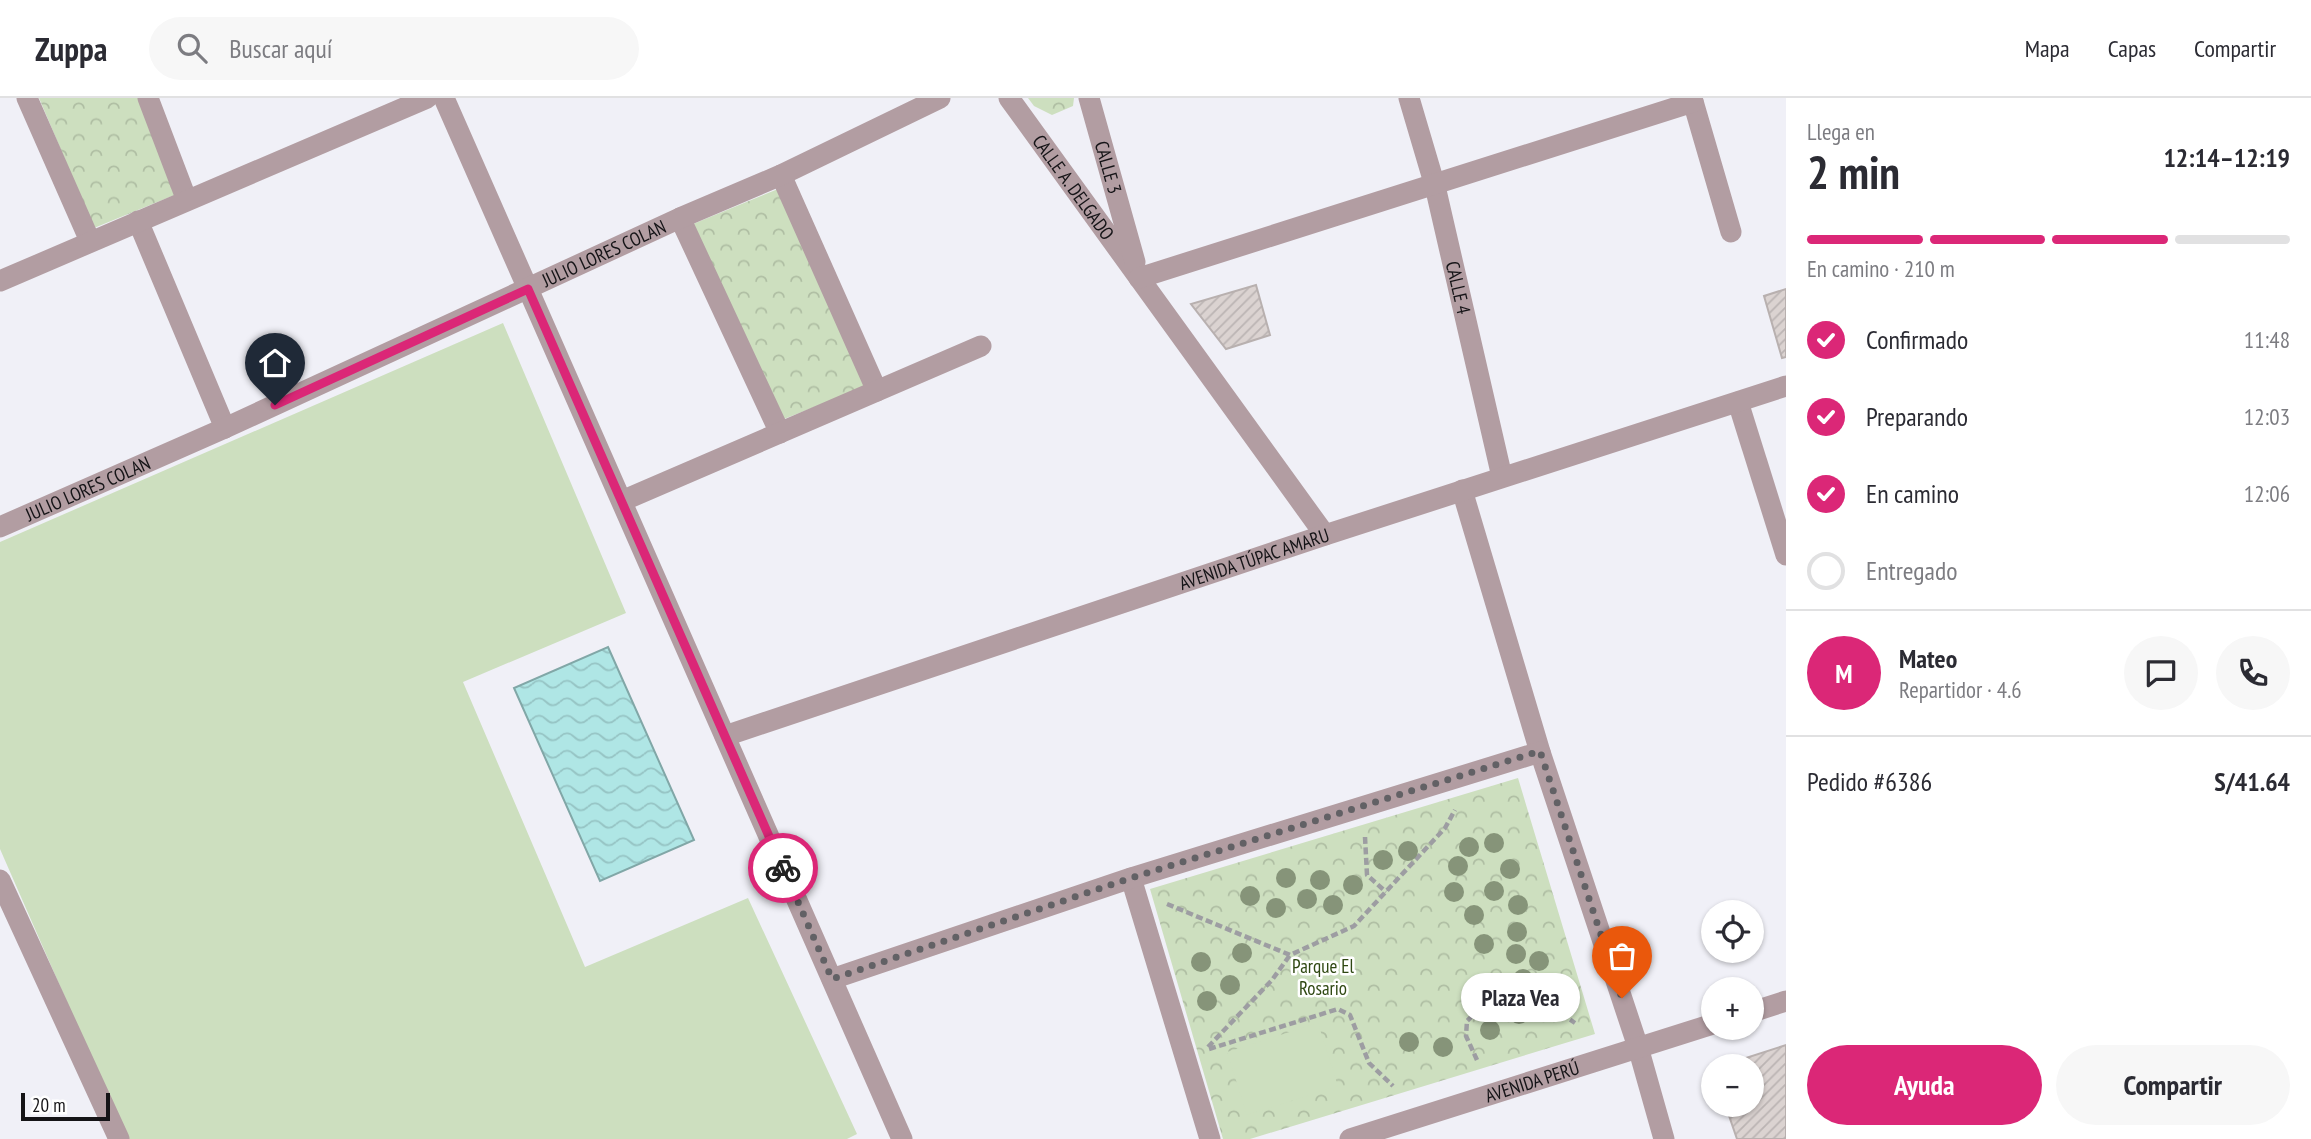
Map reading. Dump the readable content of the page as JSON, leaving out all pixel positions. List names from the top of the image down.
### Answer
{
  "streets": {
    "street": [
      "CALLE 3",
      "CALLE A. DELGADO",
      "JULIO LORES COLAN",
      "CALLE 4",
      "AVENIDA TÚPAC AMARU",
      "AVENIDA PERÚ"
    ]
  },
  "crossings": [
    ["CALLE 3", "CALLE A. DELGADO"],
    ["CALLE A. DELGADO", "AVENIDA TÚPAC AMARU"],
    ["CALLE 4", "AVENIDA TÚPAC AMARU"]
  ],
  "parks": ["Parque El Rosario"],
  "places": ["Plaza Vea"],
  "scale_bar": "20 m",
  "page": {
    "header": "Zuppa",
    "search": "Buscar aquí",
    "nav": ["Mapa", "Capas", "Compartir"],
    "heading": ["2 min", "Llega en", "12:14–12:19"],
    "panel": [
      "Mateo",
      "Repartidor · 4.6",
      "Pedido #6386",
      "S/41.64"
    ],
    "bar": "En camino · 210 m",
    "list": [
      ["Confirmado", "11:48"],
      ["Preparando", "12:03"],
      ["En camino", "12:06"],
      "Entregado"
    ],
    "round": "M",
    "map_buttons": ["+", "−"],
    "bubble": "Plaza Vea",
    "buttons": ["Ayuda", "Compartir"],
    "scale": "20 m"
  }
}
